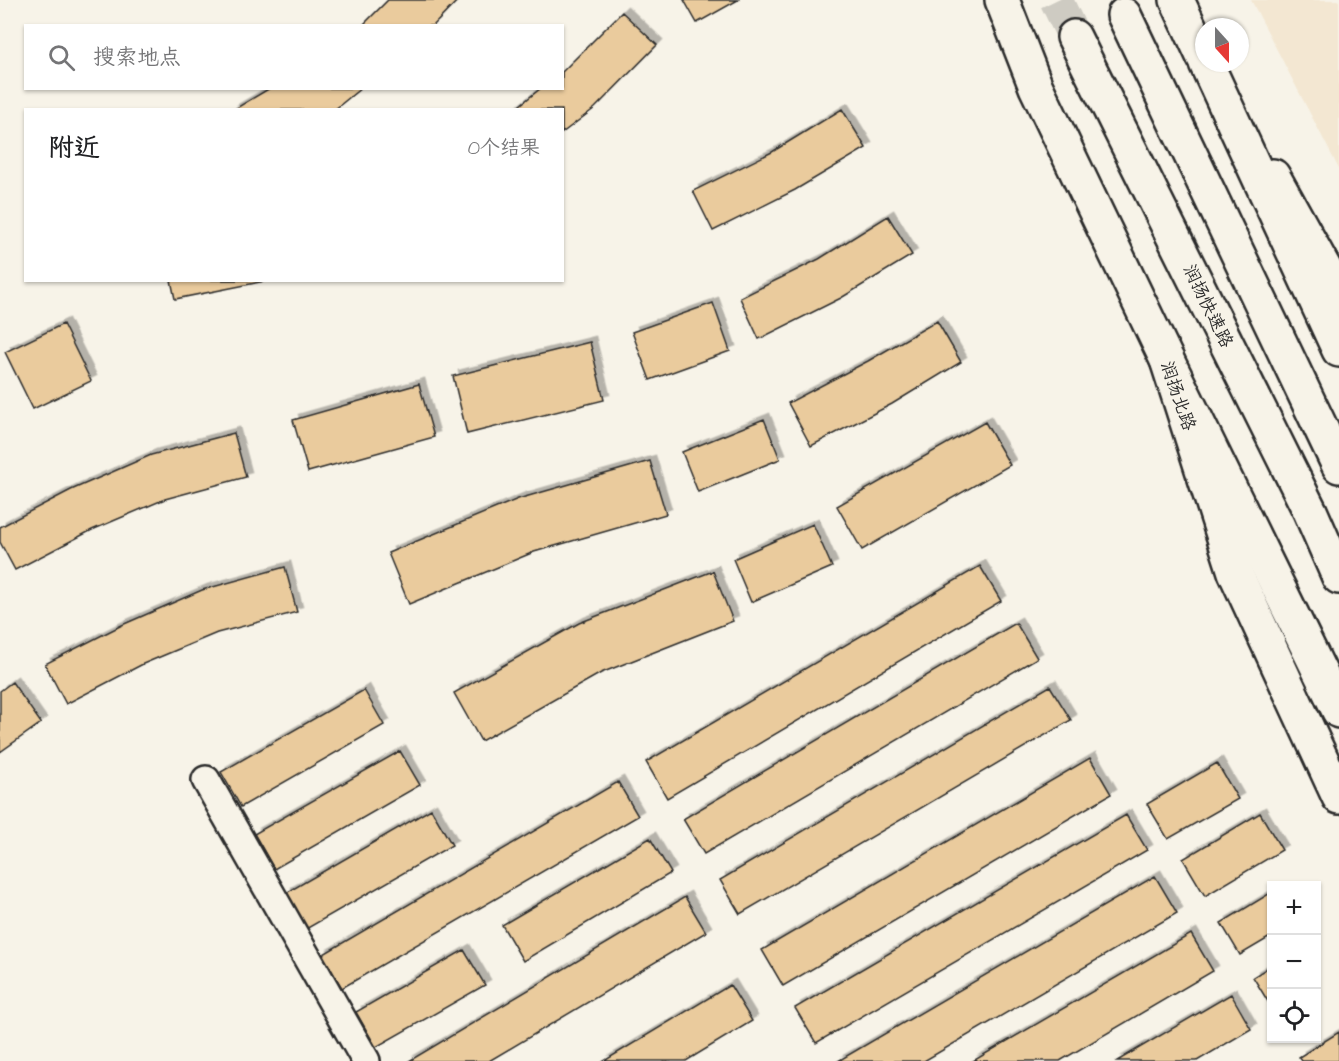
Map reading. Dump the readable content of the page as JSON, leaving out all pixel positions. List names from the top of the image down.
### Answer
{
  "streets": {
    "main road": ["润扬快速路", "润扬北路"]
  },
  "north": "bottom",
  "page": {
    "search": "搜索地点",
    "heading": ["附近", "0个结果"],
    "map_buttons": ["+", "−"]
  }
}
